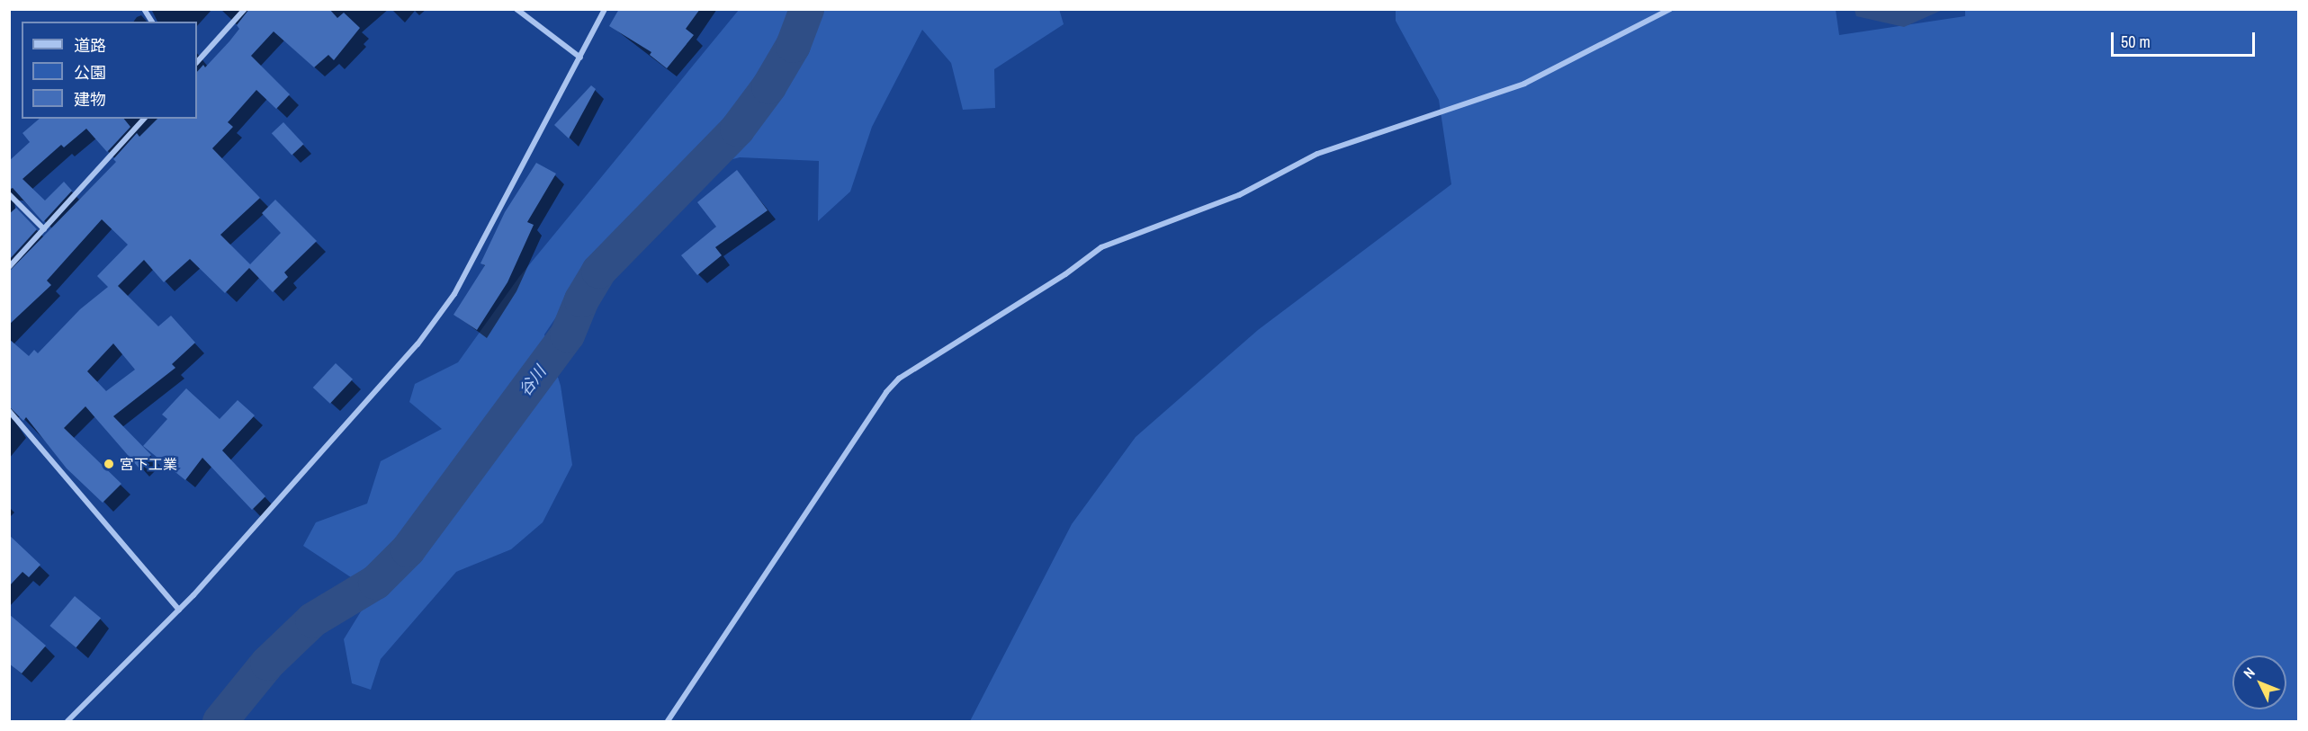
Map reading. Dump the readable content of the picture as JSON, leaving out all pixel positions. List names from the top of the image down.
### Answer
{
  "water": ["谷川"],
  "places": ["宮下工業"],
  "legend": ["道路", "公園", "建物"],
  "scale_bar": "50 m",
  "north": "top left"
}
